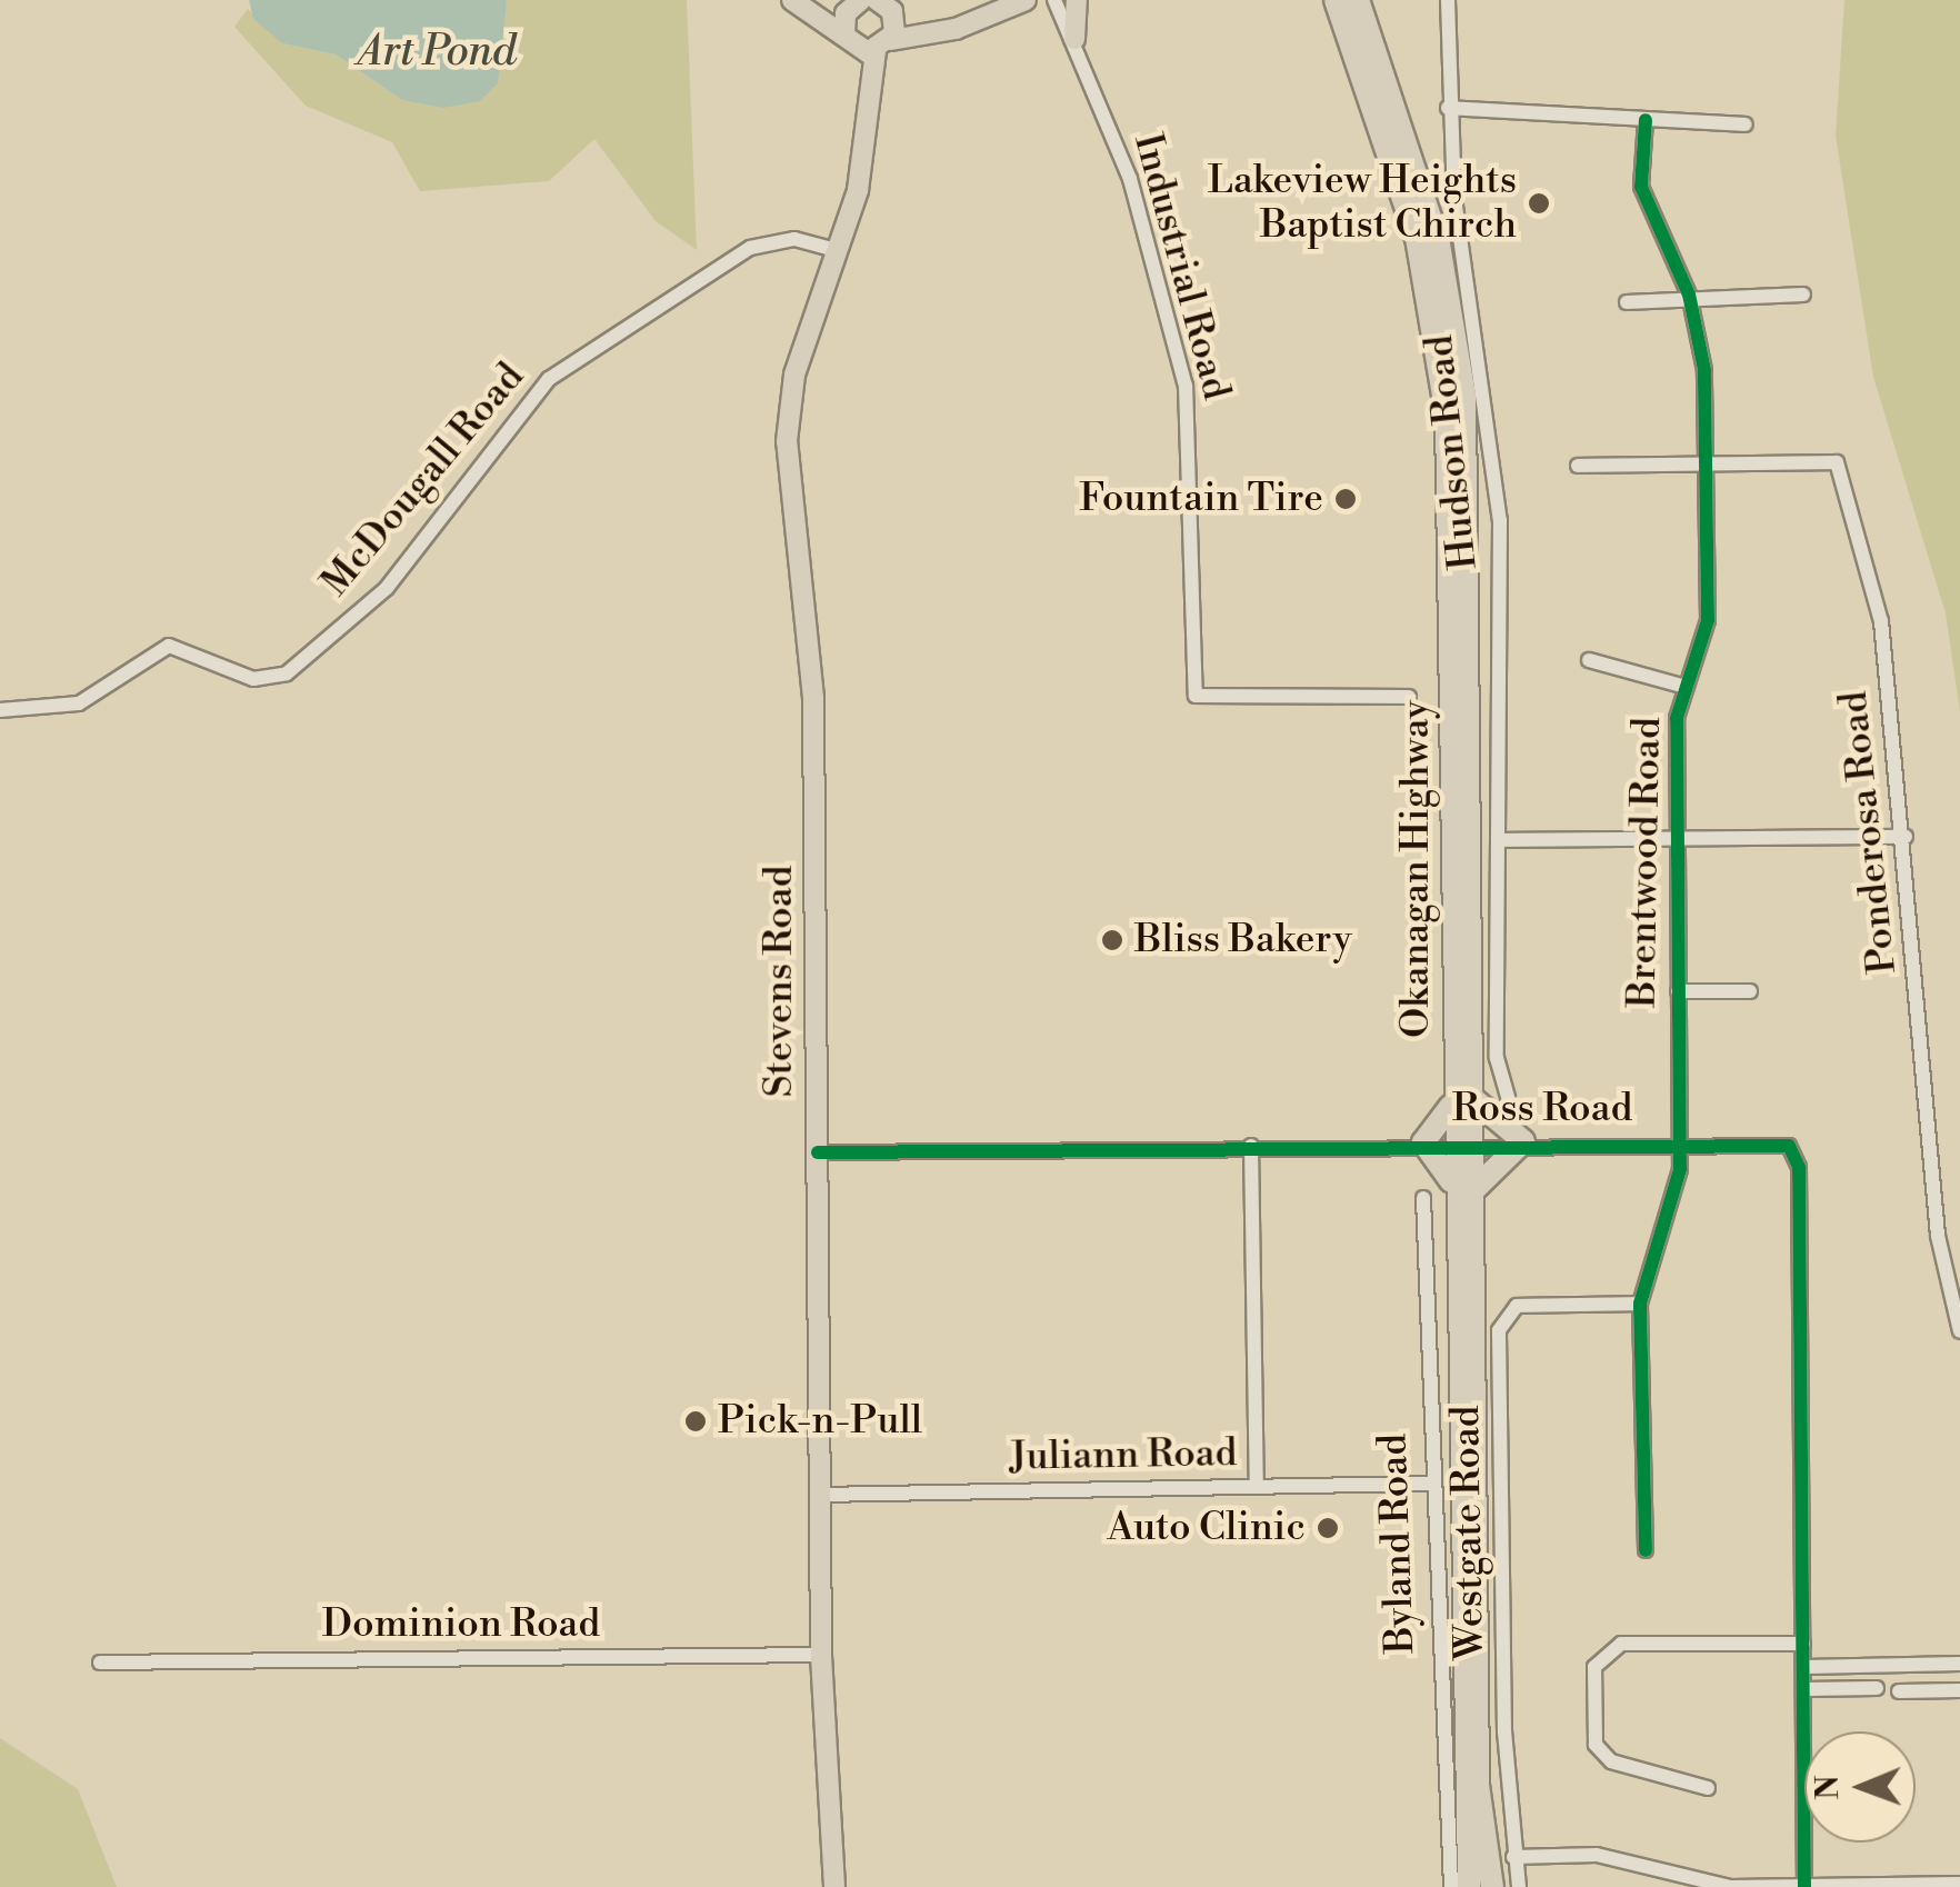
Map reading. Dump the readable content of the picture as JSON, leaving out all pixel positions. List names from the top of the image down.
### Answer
{
  "streets": {
    "highway": ["Okanagan Highway"],
    "main road": ["Stevens Road"],
    "street": [
      "Industrial Road",
      "Hudson Road",
      "McDougall Road",
      "Ponderosa Road",
      "Brentwood Road",
      "Ross Road",
      "Juliann Road",
      "Westgate Road",
      "Byland Road",
      "Dominion Road"
    ]
  },
  "crossings": [
    ["McDougall Road", "Stevens Road"],
    ["Ponderosa Road", "Brentwood Road"],
    ["Brentwood Road", "Ross Road"],
    ["Brentwood Road", "Westgate Road"],
    ["Okanagan Highway", "Ross Road"],
    ["Stevens Road", "Ross Road"],
    ["Stevens Road", "Juliann Road"],
    ["Stevens Road", "Dominion Road"],
    ["Juliann Road", "Byland Road"]
  ],
  "water": ["Art Pond"],
  "places": [
    "Lakeview Heights Baptist Chirch",
    "Fountain Tire",
    "Bliss Bakery",
    "Pick-n-Pull",
    "Auto Clinic"
  ],
  "north": "left"
}
